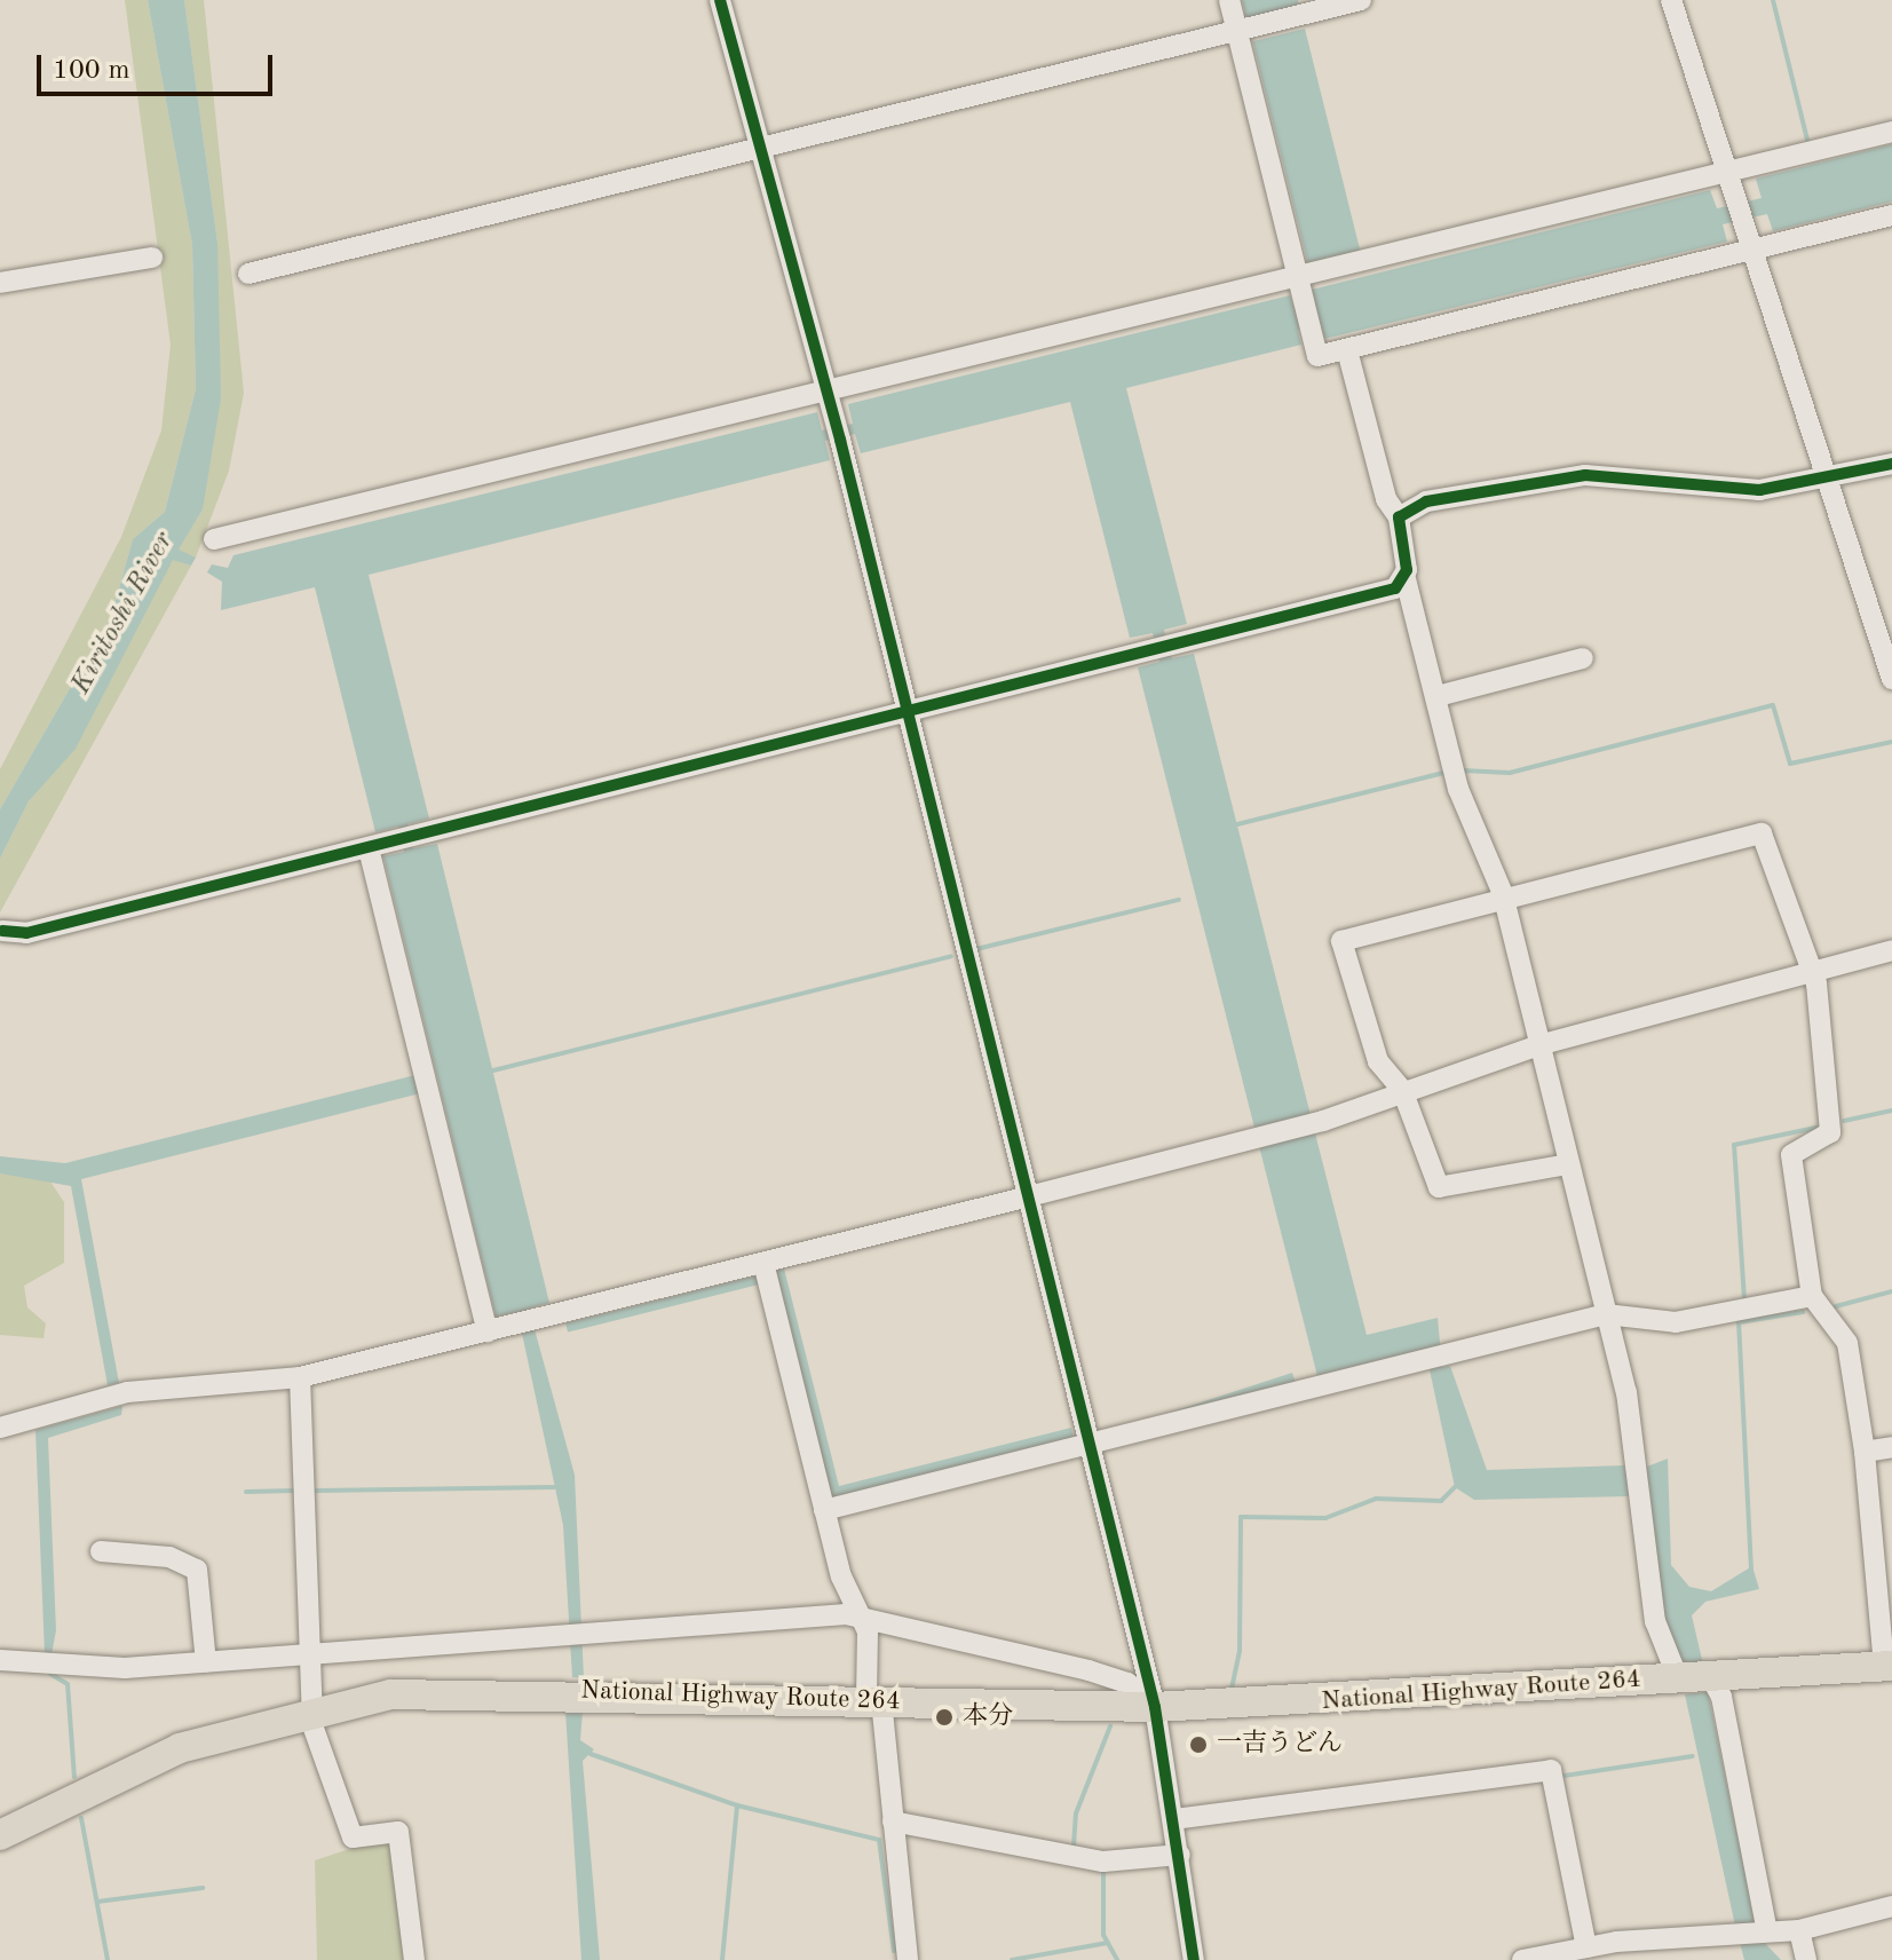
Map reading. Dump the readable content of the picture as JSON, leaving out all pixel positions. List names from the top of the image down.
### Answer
{
  "streets": {
    "highway": ["National Highway Route 264"]
  },
  "water": ["Kiritoshi River"],
  "places": ["本分", "一吉うどん"],
  "scale_bar": "100 m"
}
